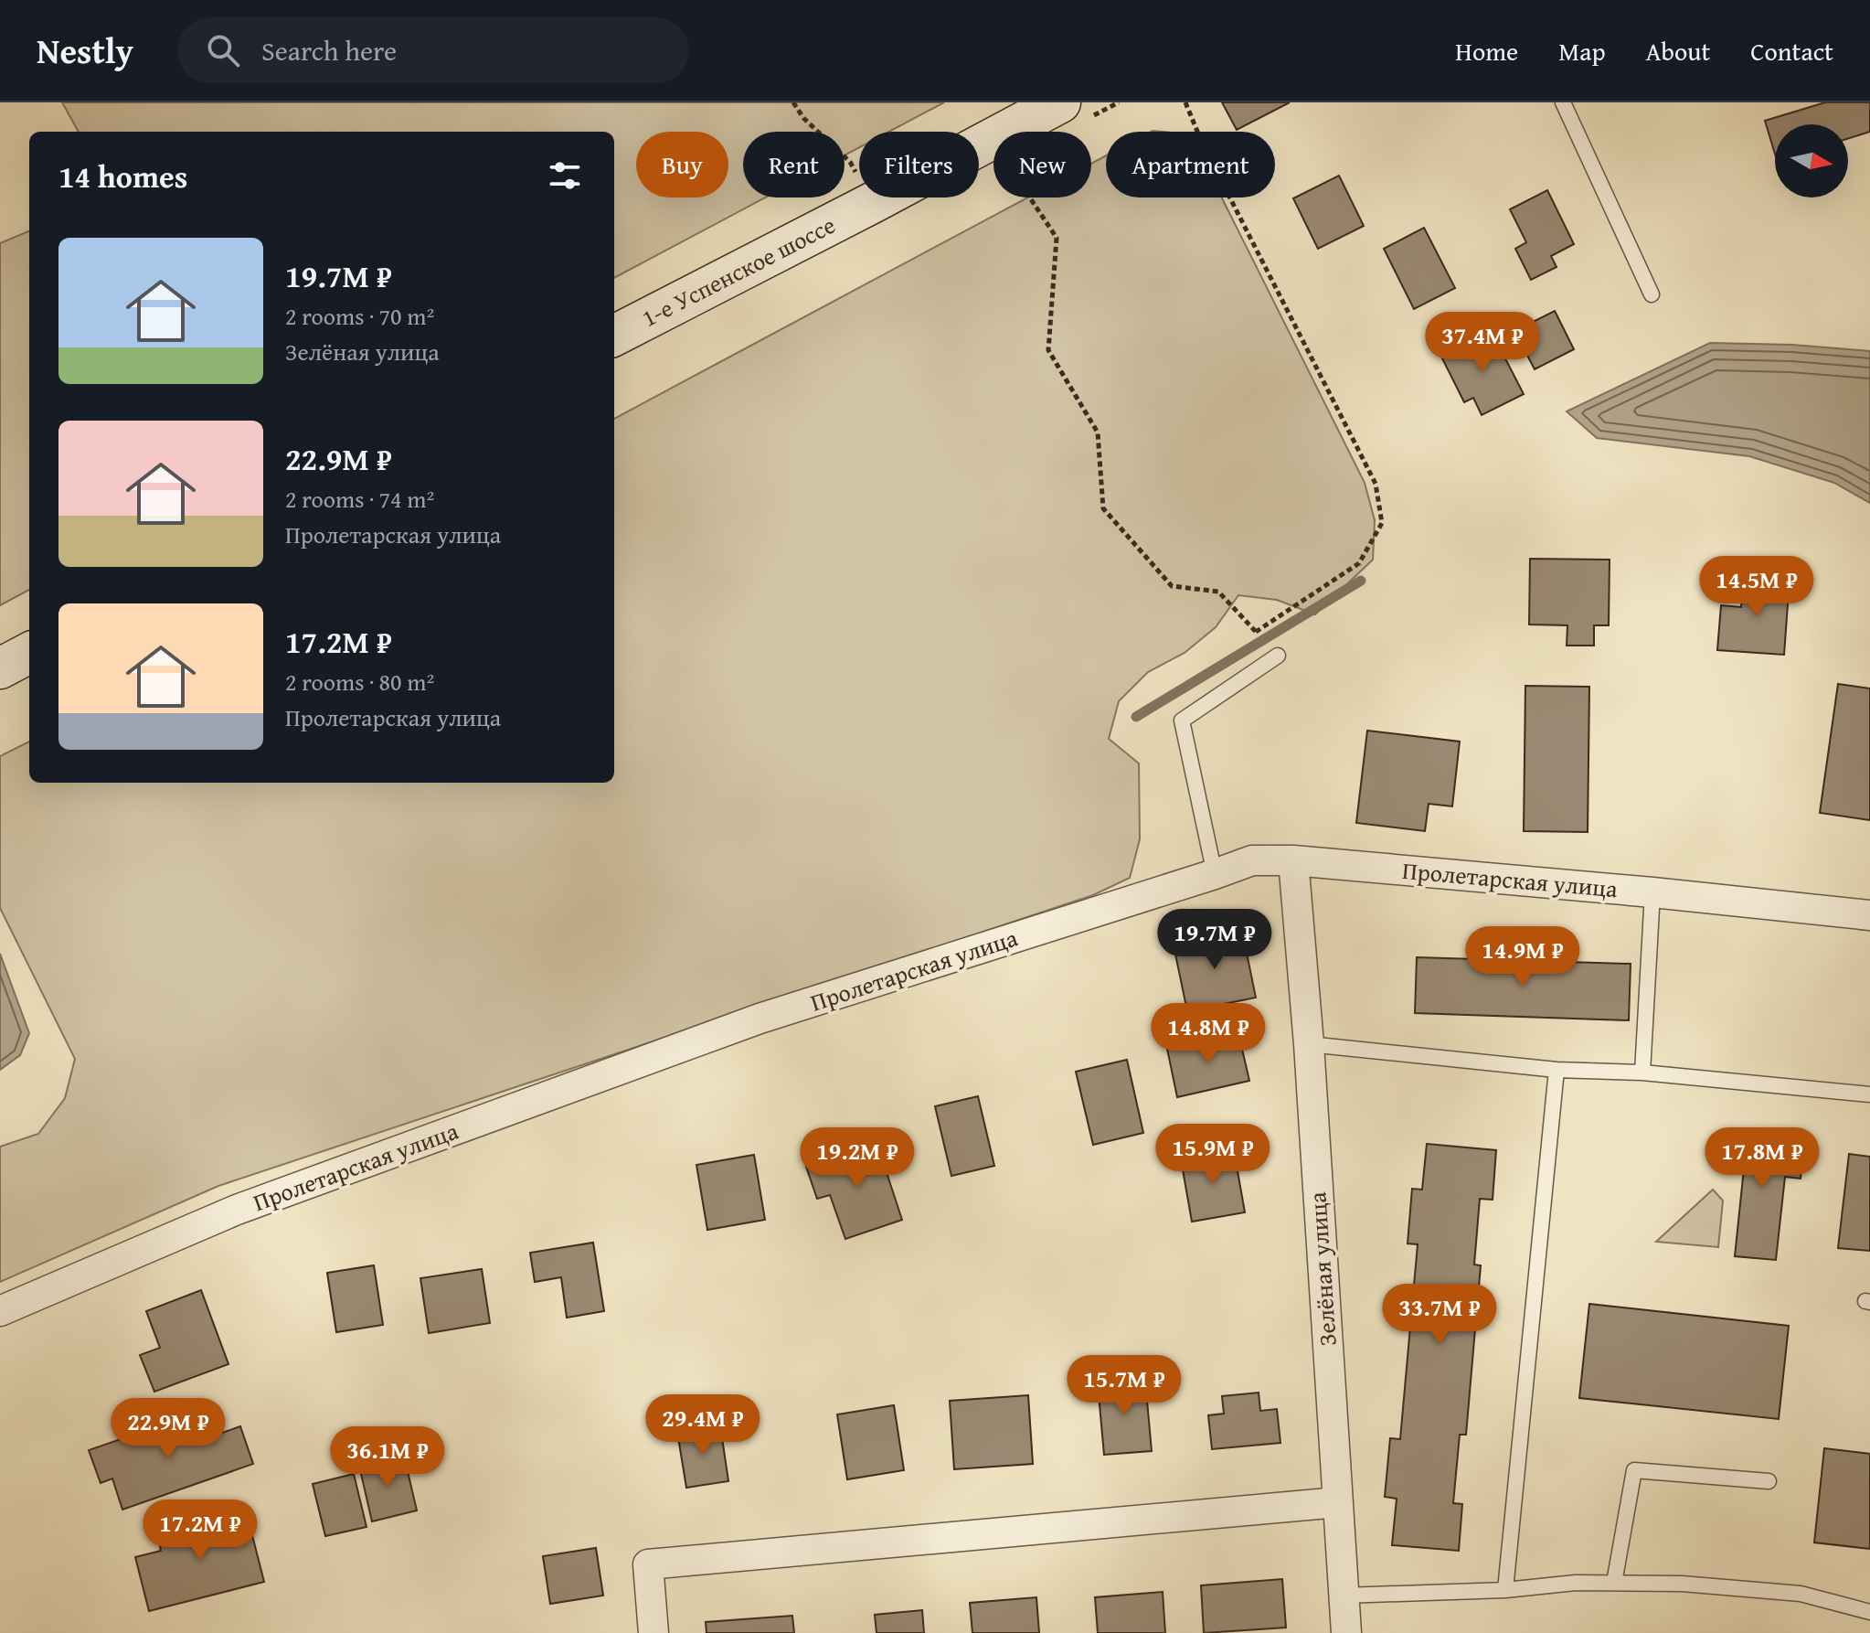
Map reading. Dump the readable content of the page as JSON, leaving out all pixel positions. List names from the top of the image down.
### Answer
{
  "streets": {
    "main road": ["1-е Успенское шоссе"],
    "street": ["Пролетарская улица", "Зелёная улица"]
  },
  "crossings": [
    ["Пролетарская улица", "Зелёная улица"]
  ],
  "north": "right",
  "page": {
    "header": "Nestly",
    "search": "Search here",
    "nav": [
      "Home",
      "Map",
      "About",
      "Contact"
    ],
    "chip": [
      "Buy",
      "Rent",
      "Filters",
      "New",
      "Apartment"
    ],
    "heading": "14 homes",
    "list": [
      {
        "name": "19.7M ₽",
        "note": "2 rooms · 70 m² · Зелёная улица"
      },
      {
        "name": "22.9M ₽",
        "note": "2 rooms · 74 m² · Пролетарская улица"
      },
      {
        "name": "17.2M ₽",
        "note": "2 rooms · 80 m² · Пролетарская улица"
      }
    ],
    "price": [
      "37.4M ₽",
      "14.5M ₽",
      "19.7M ₽",
      "14.9M ₽",
      "14.8M ₽",
      "15.9M ₽",
      "19.2M ₽",
      "17.8M ₽",
      "33.7M ₽",
      "15.7M ₽",
      "29.4M ₽",
      "22.9M ₽",
      "36.1M ₽",
      "17.2M ₽"
    ]
  }
}
